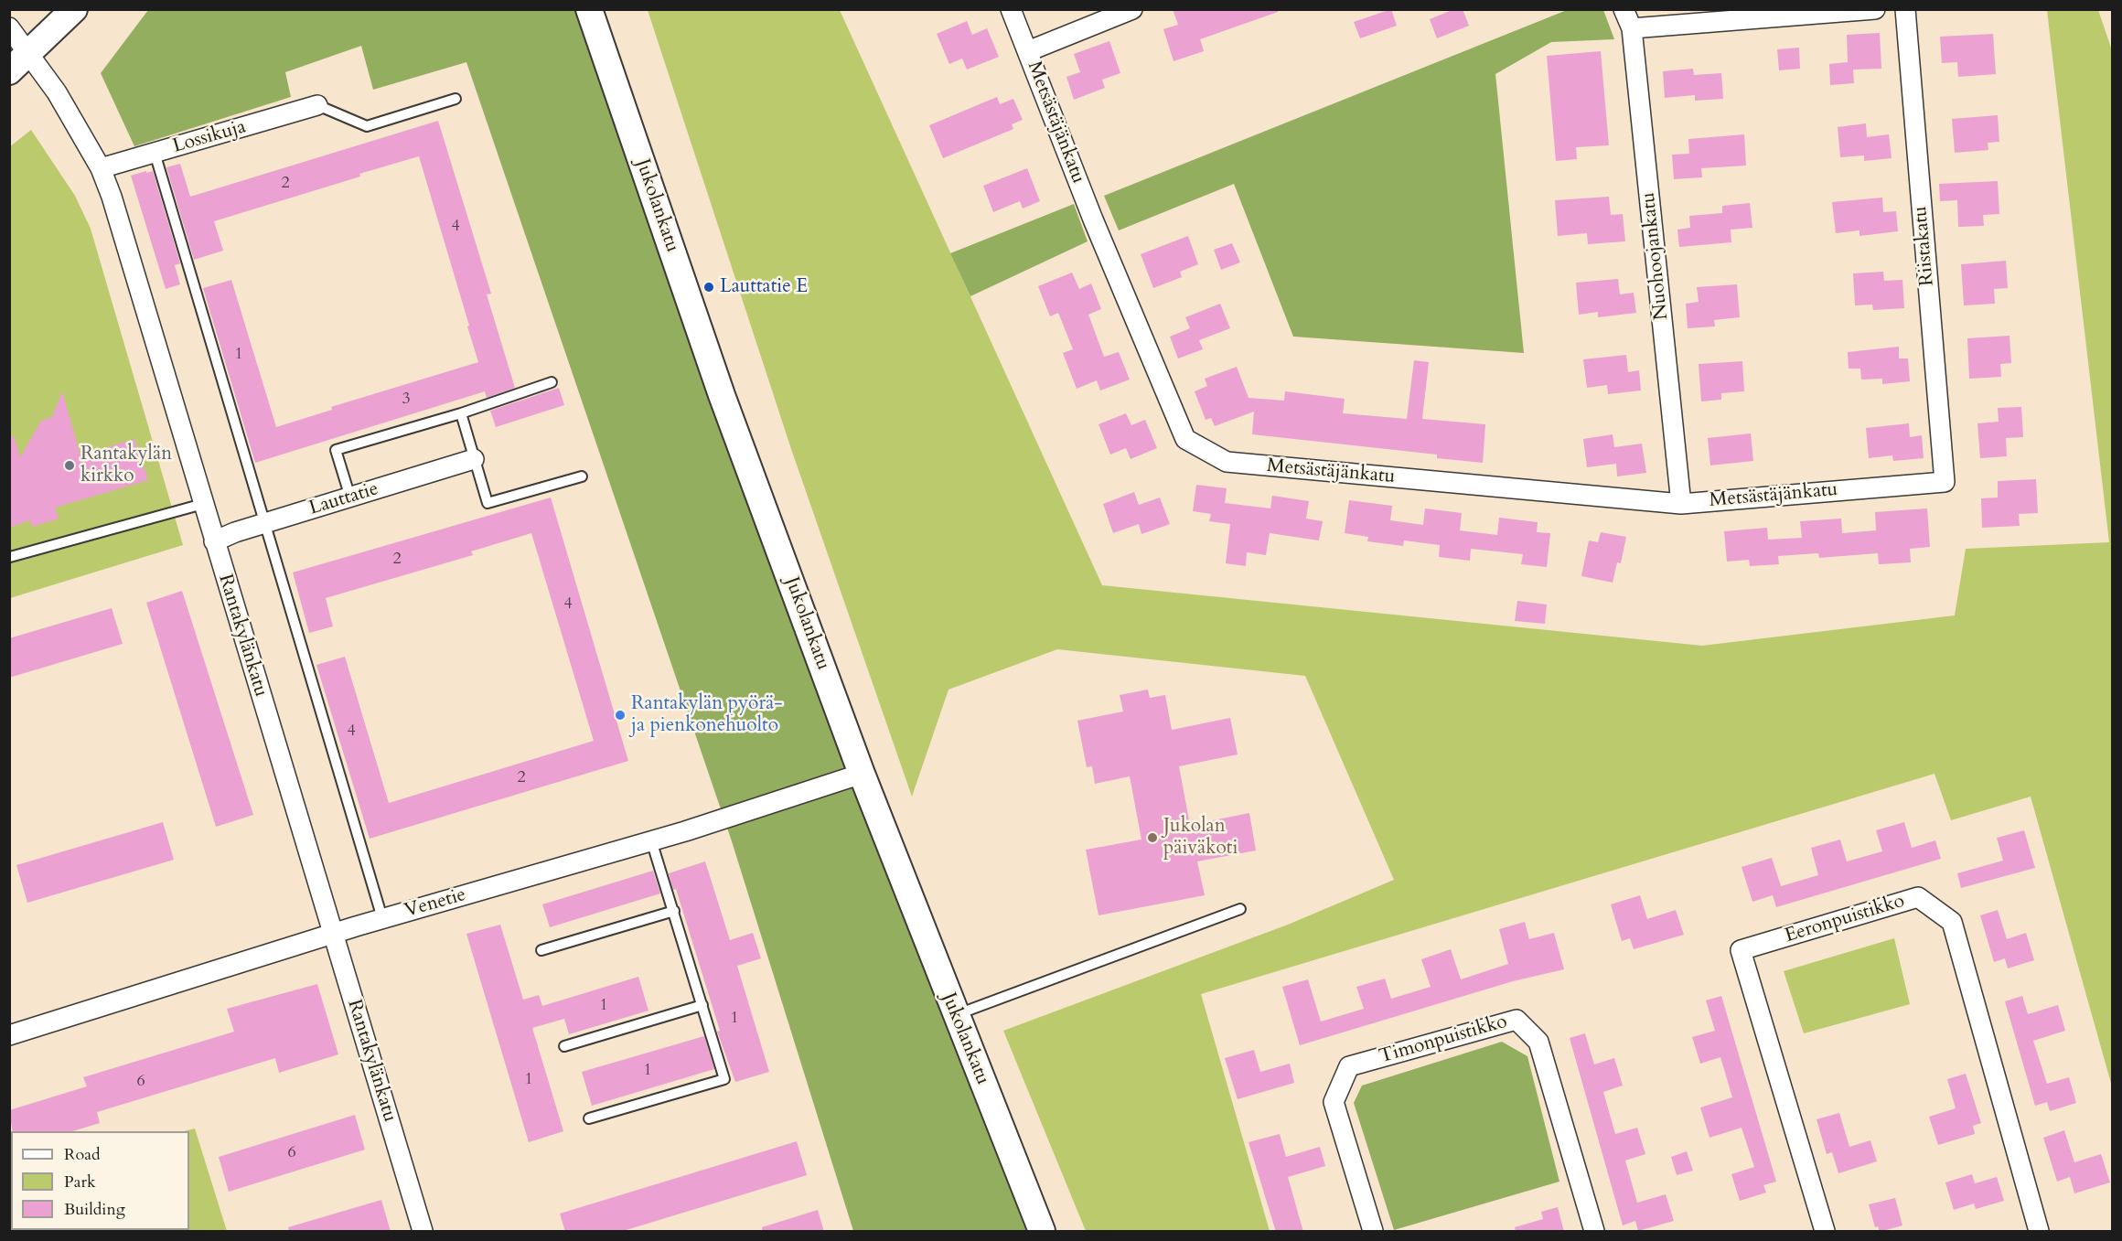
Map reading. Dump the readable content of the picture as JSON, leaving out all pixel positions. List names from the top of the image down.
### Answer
{
  "streets": {
    "main road": ["Jukolankatu"],
    "street": [
      "Metsästäjänkatu",
      "Lossikuja",
      "Riistakatu",
      "Nuohoojankatu",
      "Lauttatie",
      "Rantakylänkatu",
      "Venetie",
      "Eeronpuistikko",
      "Timonpuistikko"
    ]
  },
  "crossings": [
    ["Metsästäjänkatu", "Riistakatu"],
    ["Metsästäjänkatu", "Nuohoojankatu"],
    ["Lossikuja", "Rantakylänkatu"],
    ["Jukolankatu", "Venetie"],
    ["Lauttatie", "Rantakylänkatu"],
    ["Rantakylänkatu", "Venetie"]
  ],
  "places": [
    "Lauttatie E",
    "Rantakylän kirkko",
    "Rantakylän pyörä- ja pienkonehuolto",
    "Jukolan päiväkoti"
  ],
  "house_numbers": [
    "2",
    "4",
    "1",
    "3",
    "2",
    "4",
    "4",
    "2",
    "1",
    "1",
    "1",
    "1",
    "6",
    "6"
  ],
  "legend": ["Road", "Park", "Building"]
}
